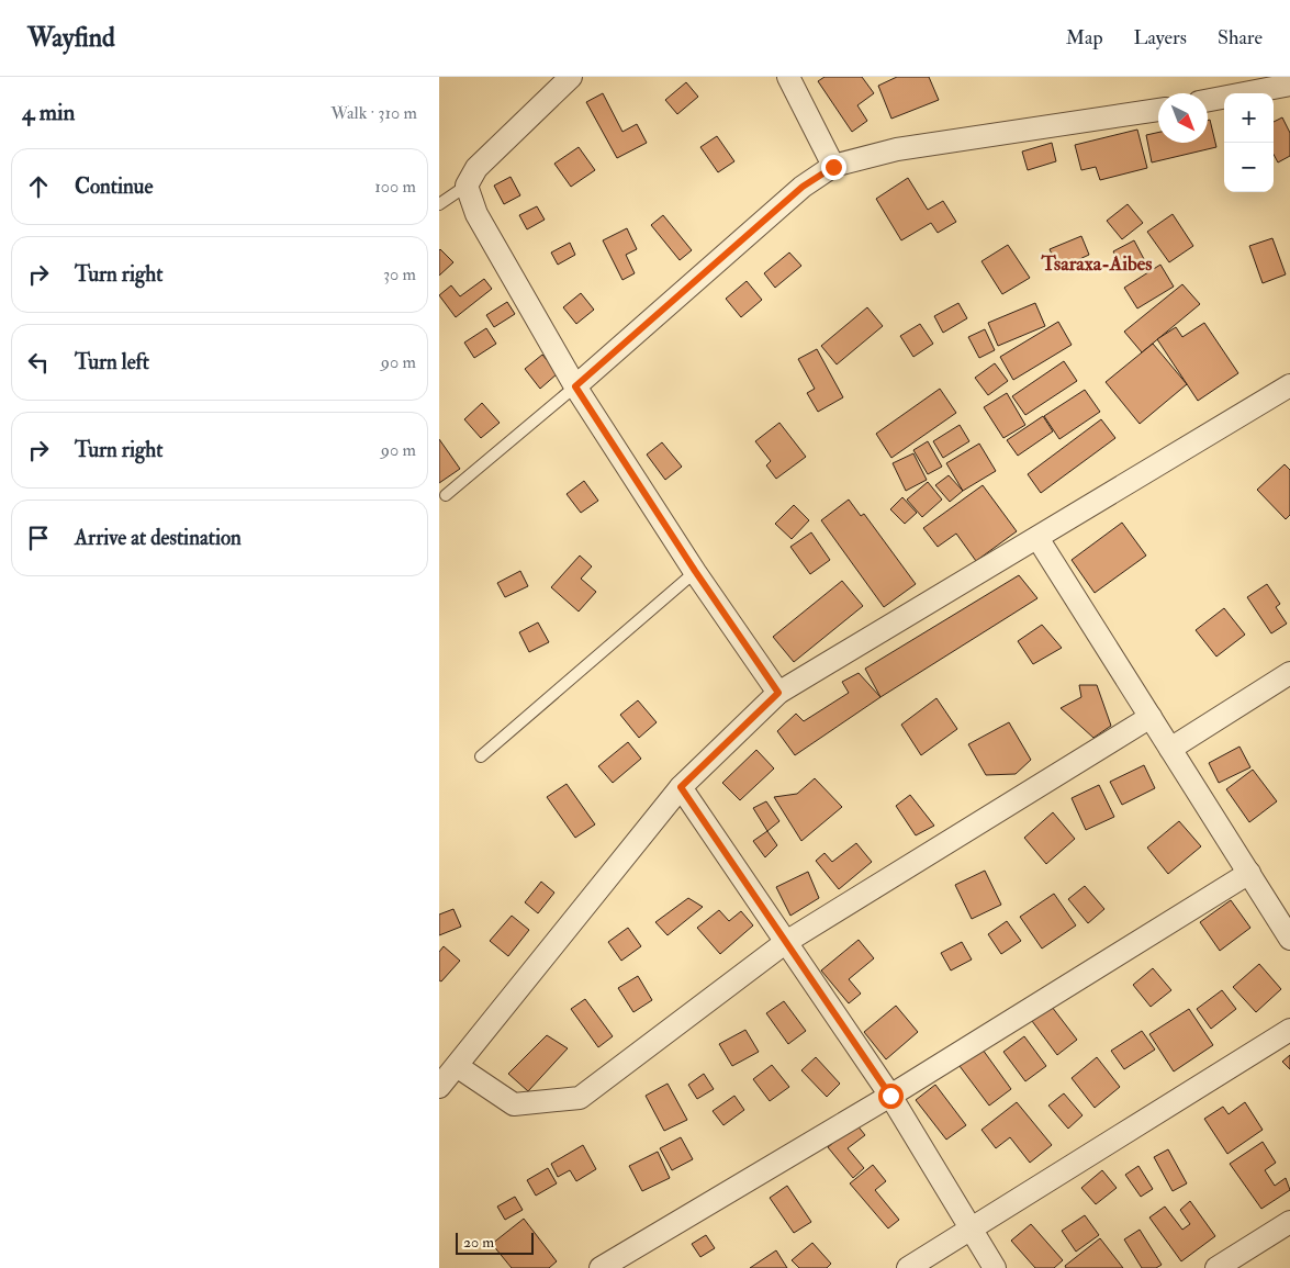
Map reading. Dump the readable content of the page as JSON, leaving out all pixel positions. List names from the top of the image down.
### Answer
{
  "districts": ["Tsaraxa-Aibes"],
  "scale_bar": "20 m",
  "north": "bottom right",
  "page": {
    "header": "Wayfind",
    "nav": ["Map", "Layers", "Share"],
    "heading": ["4 min", "Walk · 310 m"],
    "map_buttons": ["+", "−"],
    "list": [
      ["Continue", "100 m"],
      ["Turn right", "30 m"],
      ["Turn left", "90 m"],
      ["Turn right", "90 m"],
      "Arrive at destination"
    ],
    "scale": "20 m"
  }
}
